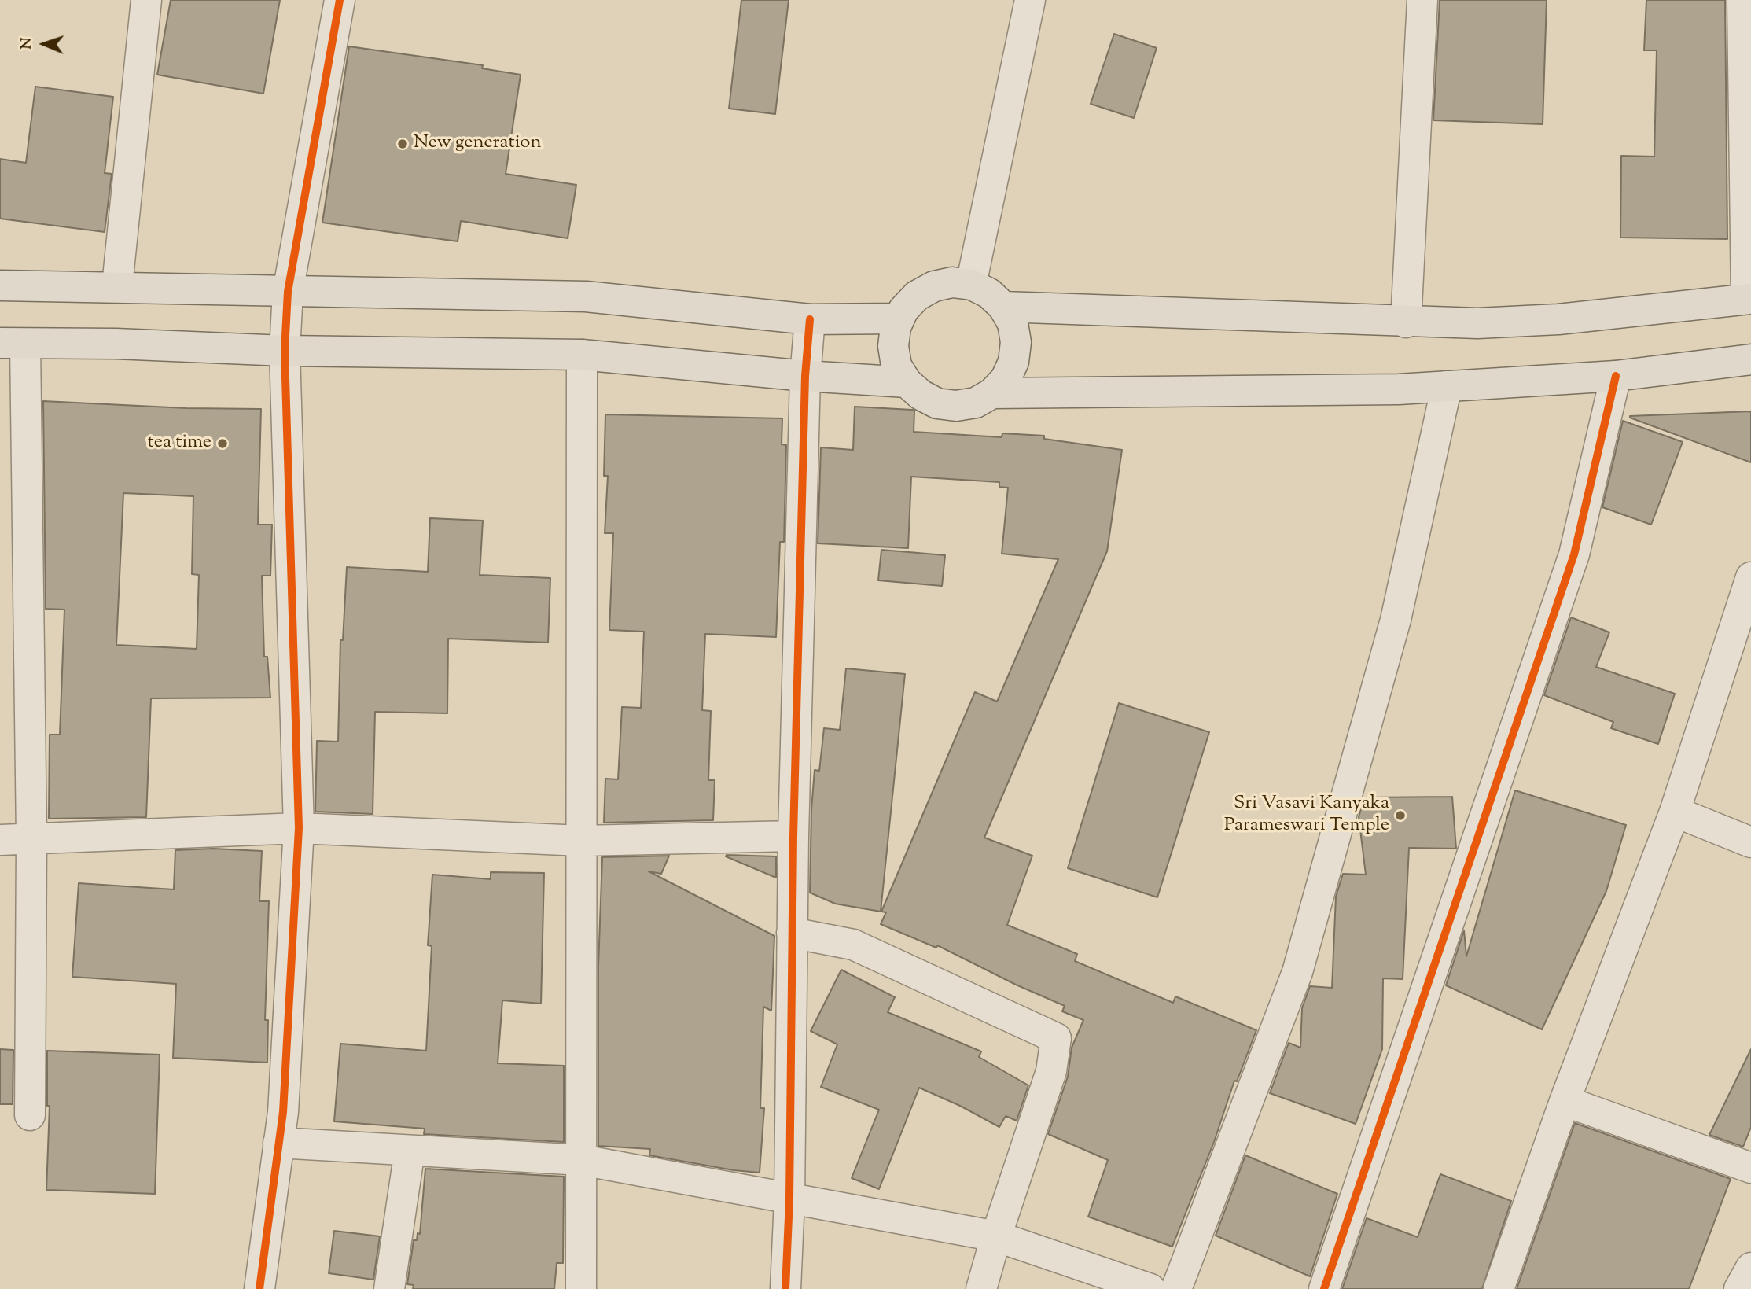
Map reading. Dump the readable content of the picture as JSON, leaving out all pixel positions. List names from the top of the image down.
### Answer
{
  "places": ["New generation", "tea time", "Sri Vasavi Kanyaka Parameswari Temple"],
  "north": "left"
}
